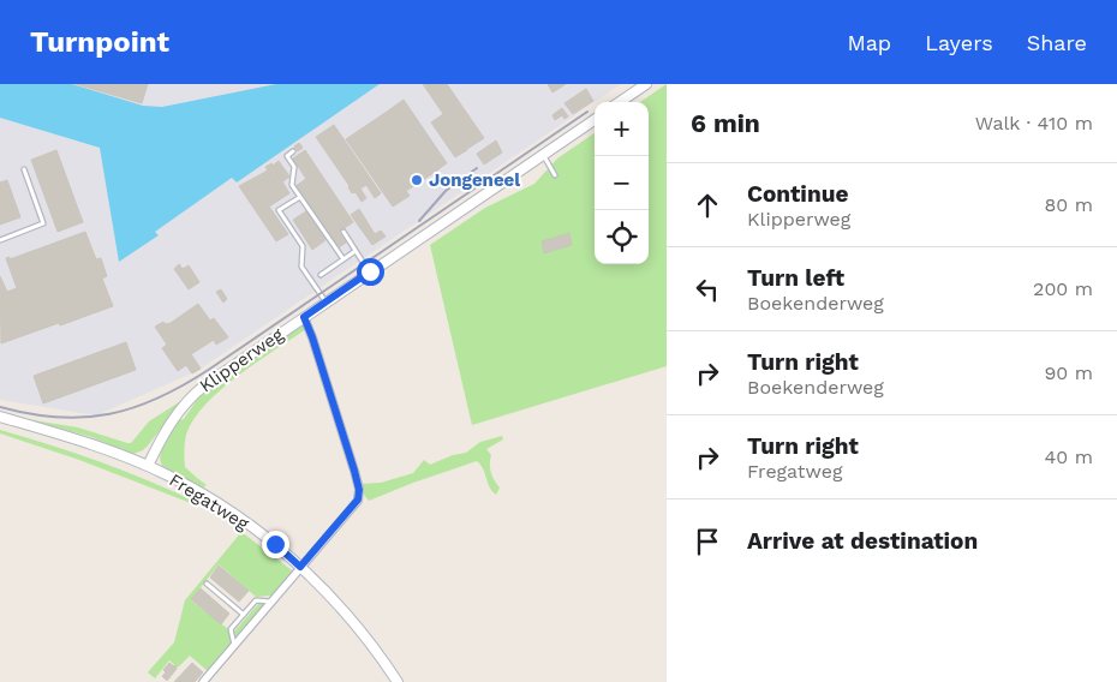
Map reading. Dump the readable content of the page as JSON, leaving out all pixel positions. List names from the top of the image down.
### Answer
{
  "streets": {
    "street": ["Klipperweg", "Fregatweg"]
  },
  "crossings": [
    ["Klipperweg", "Fregatweg"]
  ],
  "places": ["Jongeneel"],
  "page": {
    "header": "Turnpoint",
    "nav": ["Map", "Layers", "Share"],
    "heading": ["6 min", "Walk · 410 m"],
    "map_buttons": ["+", "−"],
    "list": [
      ["Continue", "Klipperweg", "80 m"],
      ["Turn left", "Boekenderweg", "200 m"],
      ["Turn right", "Boekenderweg", "90 m"],
      ["Turn right", "Fregatweg", "40 m"],
      "Arrive at destination"
    ]
  }
}
